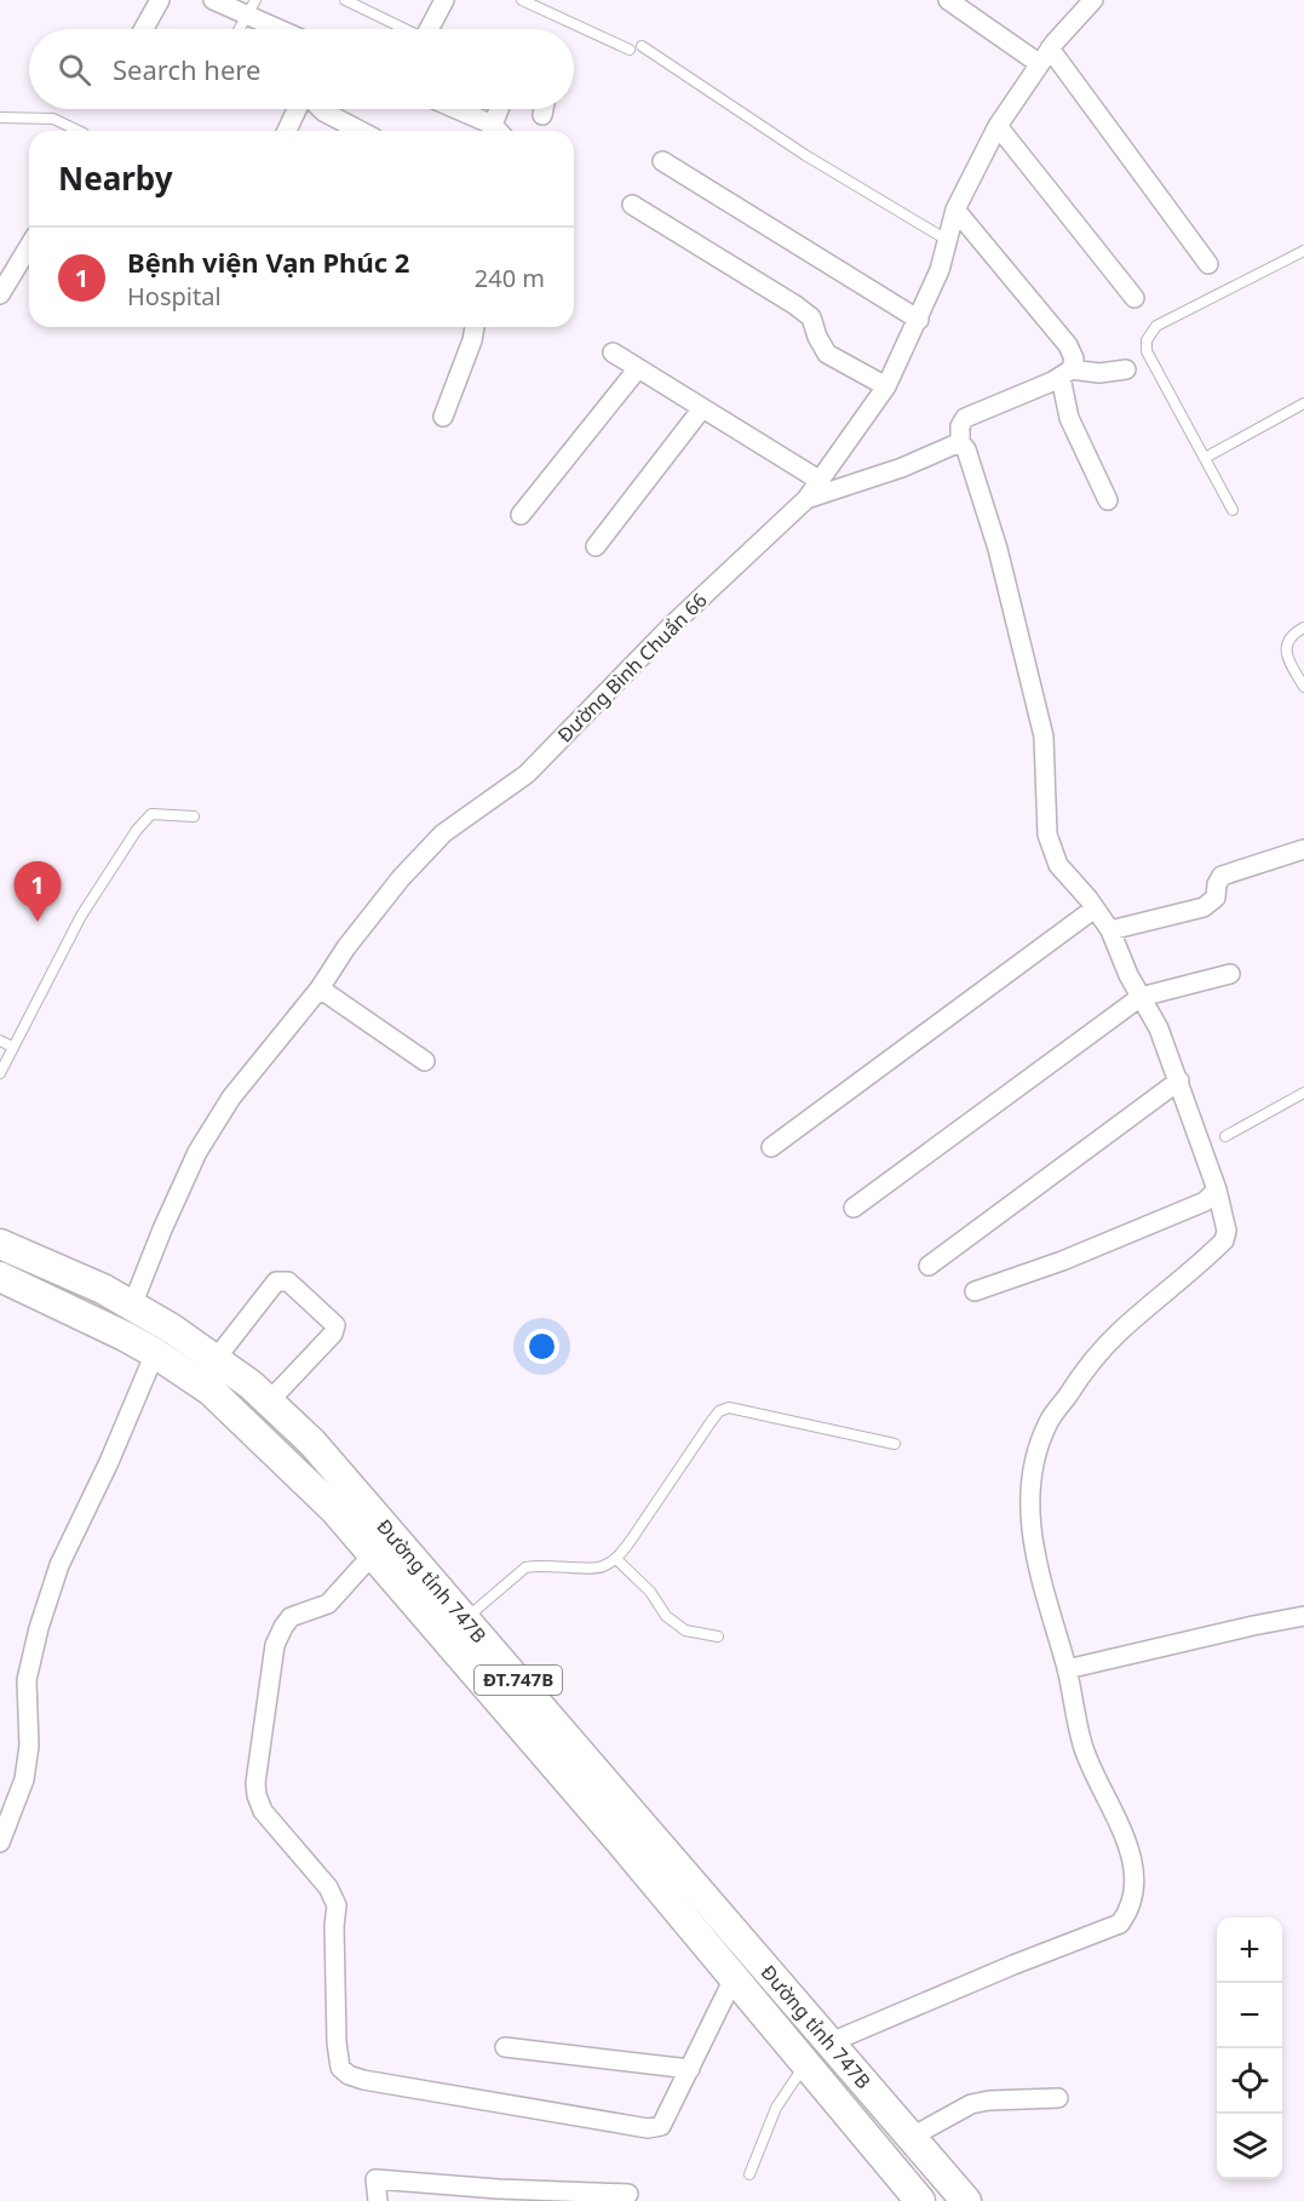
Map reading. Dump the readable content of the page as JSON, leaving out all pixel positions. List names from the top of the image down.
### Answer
{
  "streets": {
    "main road": ["Đường tỉnh 747B", "ĐT.747B"],
    "street": ["Đường Bình Chuẩn 66"]
  },
  "crossings": [
    ["Đường Bình Chuẩn 66", "Đường tỉnh 747B"]
  ],
  "page": {
    "search": "Search here",
    "heading": "Nearby",
    "list": [
      {
        "mark": "1",
        "name": "Bệnh viện Vạn Phúc 2",
        "note": "Hospital",
        "value": "240 m"
      }
    ],
    "pins": "1",
    "map_buttons": ["+", "−"]
  }
}
